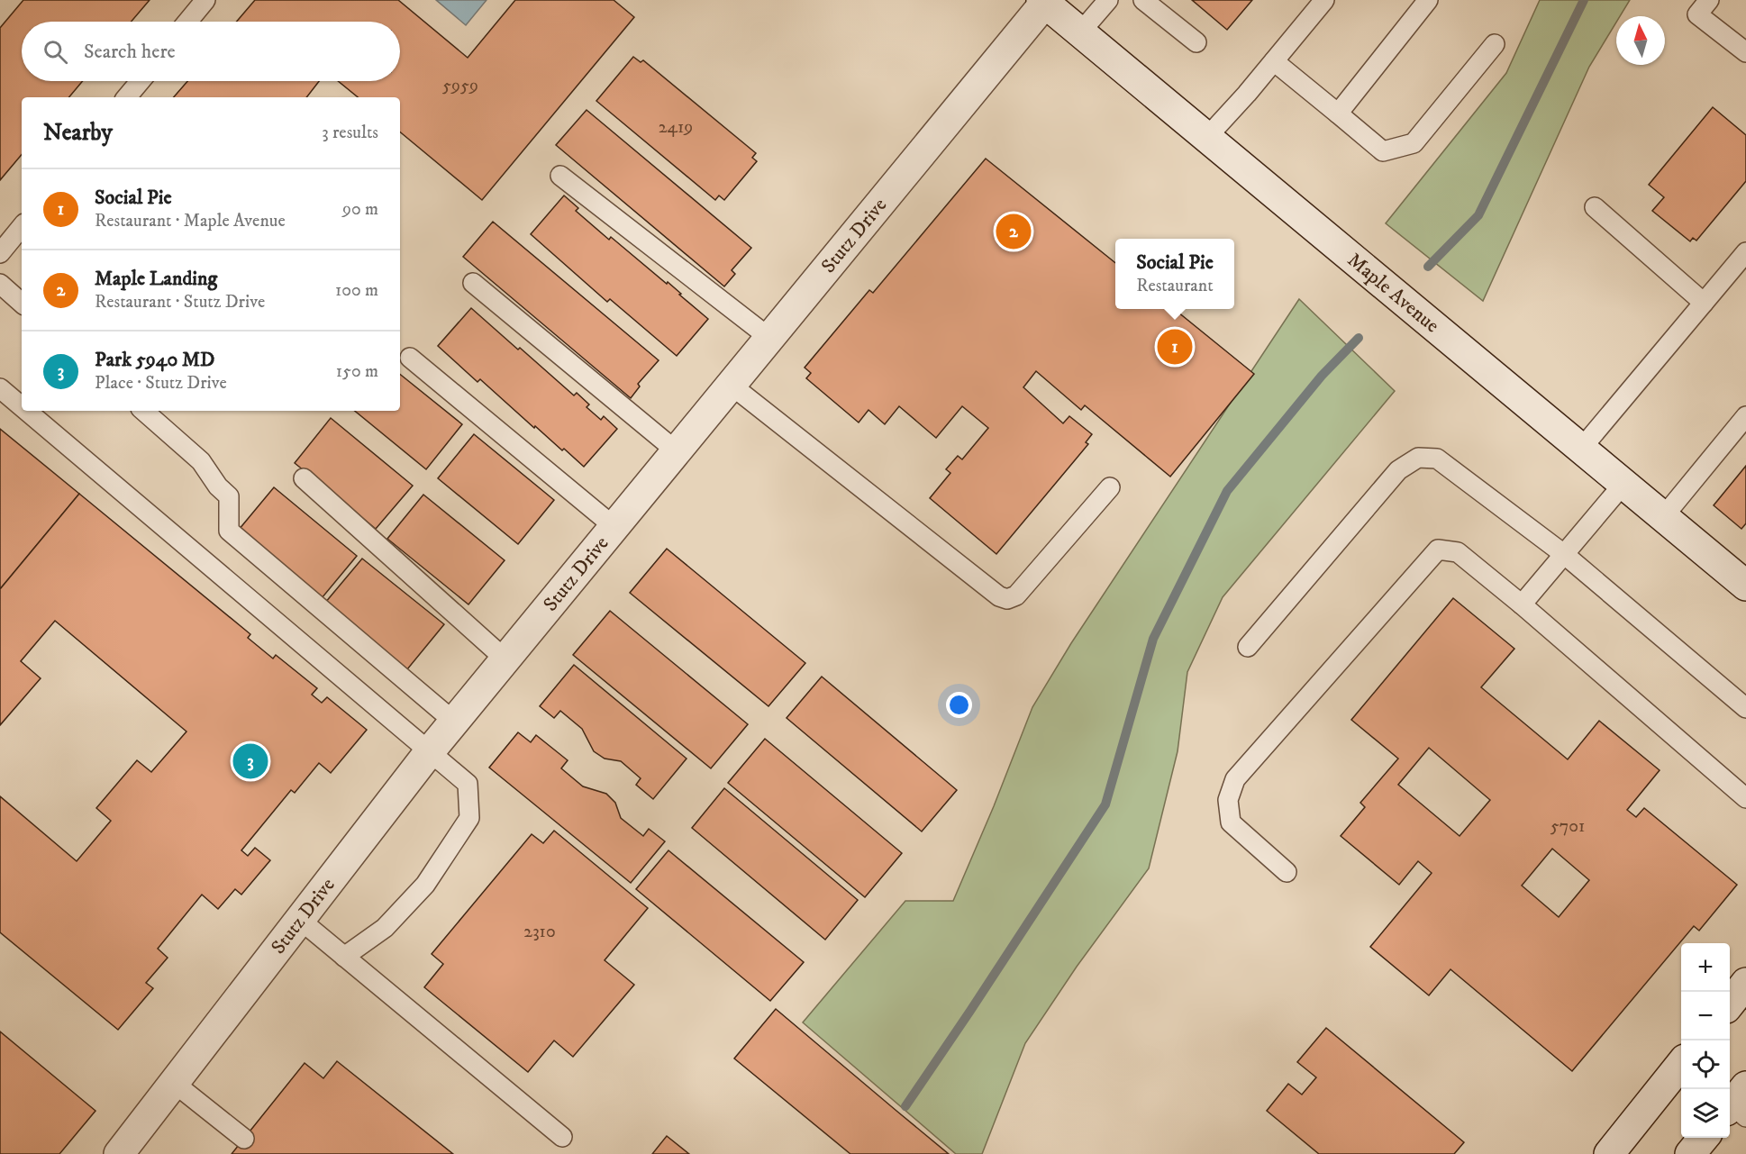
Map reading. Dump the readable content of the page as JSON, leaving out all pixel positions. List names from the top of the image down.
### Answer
{
  "streets": {
    "street": ["Stutz Drive", "Maple Avenue"]
  },
  "crossings": [
    ["Stutz Drive", "Maple Avenue"]
  ],
  "house_numbers": [
    "5959",
    "2419",
    "5701",
    "2310"
  ],
  "north": "top",
  "page": {
    "search": "Search here",
    "heading": ["Nearby", "3 results"],
    "list": [
      {
        "mark": "1",
        "name": "Social Pie",
        "note": "Restaurant · Maple Avenue",
        "value": "90 m"
      },
      {
        "mark": "2",
        "name": "Maple Landing",
        "note": "Restaurant · Stutz Drive",
        "value": "100 m"
      },
      {
        "mark": "3",
        "name": "Park 5940 MD",
        "note": "Place · Stutz Drive",
        "value": "150 m"
      }
    ],
    "pins": ["2", "1", "3"],
    "popup": ["Social Pie", "Restaurant"],
    "map_buttons": ["+", "−"]
  }
}
